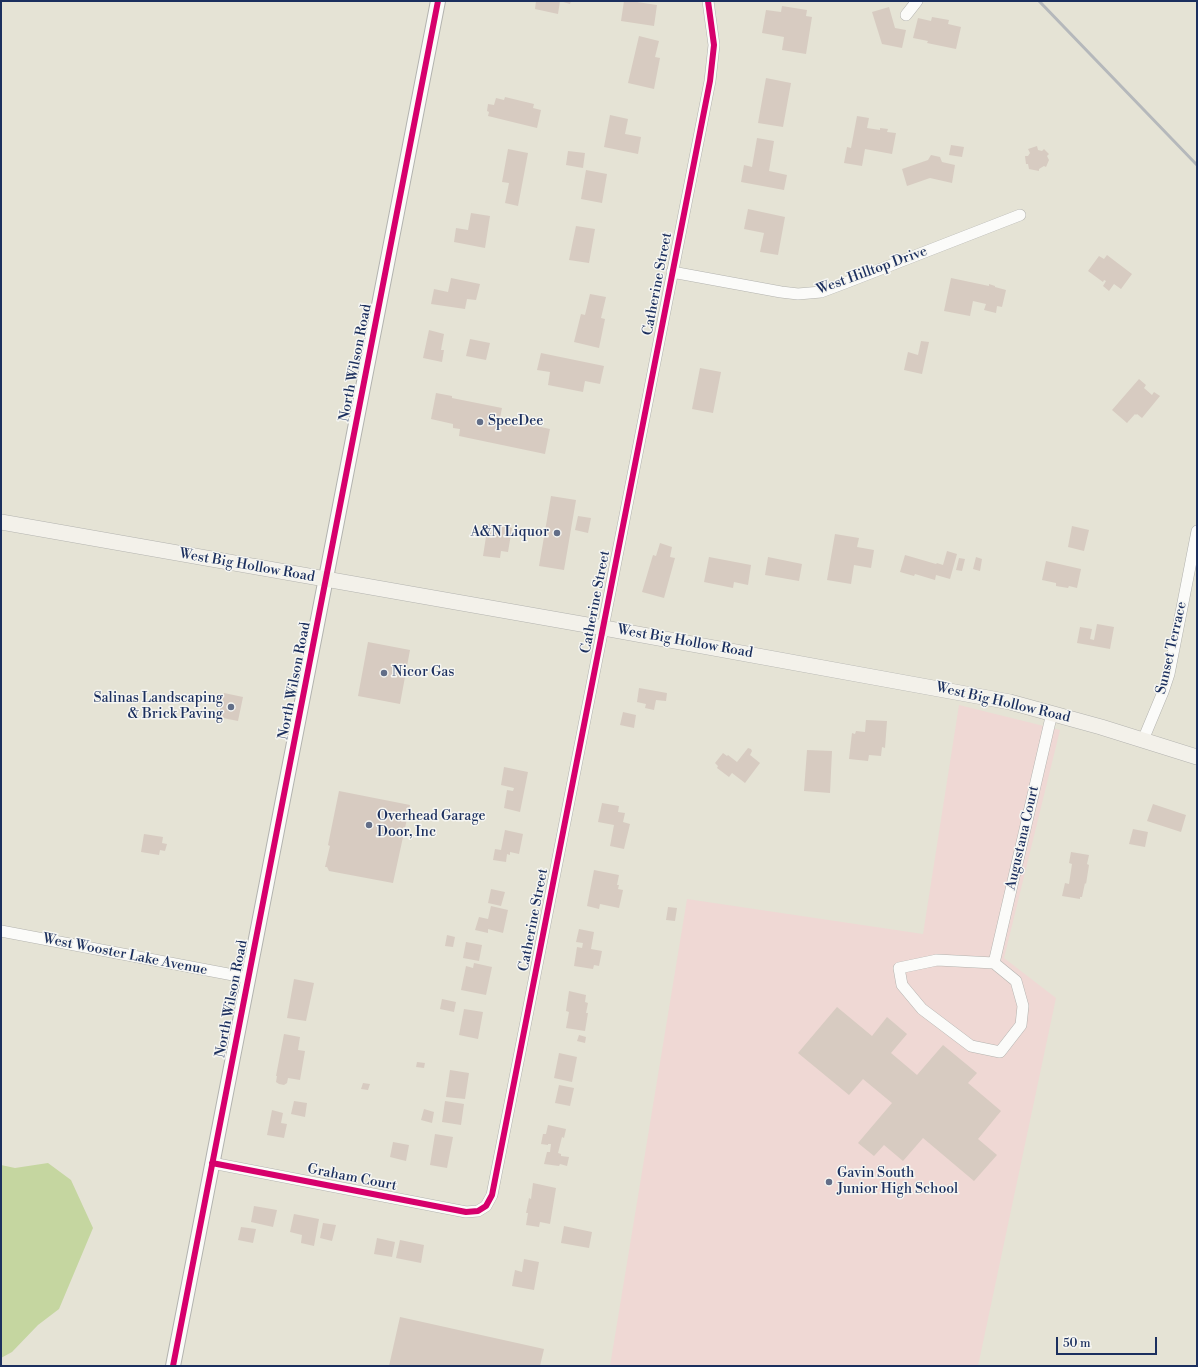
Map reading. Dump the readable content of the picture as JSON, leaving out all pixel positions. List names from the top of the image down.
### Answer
{
  "streets": {
    "main road": ["West Big Hollow Road"],
    "street": [
      "West Hilltop Drive",
      "Catherine Street",
      "North Wilson Road",
      "Sunset Terrace",
      "Augustana Court",
      "West Wooster Lake Avenue",
      "Graham Court"
    ]
  },
  "crossings": [
    ["West Hilltop Drive", "Catherine Street"],
    ["Catherine Street", "West Big Hollow Road"],
    ["Catherine Street", "Graham Court"],
    ["North Wilson Road", "West Big Hollow Road"],
    ["North Wilson Road", "West Wooster Lake Avenue"],
    ["North Wilson Road", "Graham Court"],
    ["West Big Hollow Road", "Sunset Terrace"],
    ["West Big Hollow Road", "Augustana Court"]
  ],
  "places": [
    "SpeeDee",
    "A&N Liquor",
    "Nicor Gas",
    "Salinas Landscaping & Brick Paving",
    "Overhead Garage Door, Inc",
    "Gavin South Junior High School"
  ],
  "scale_bar": "50 m"
}
